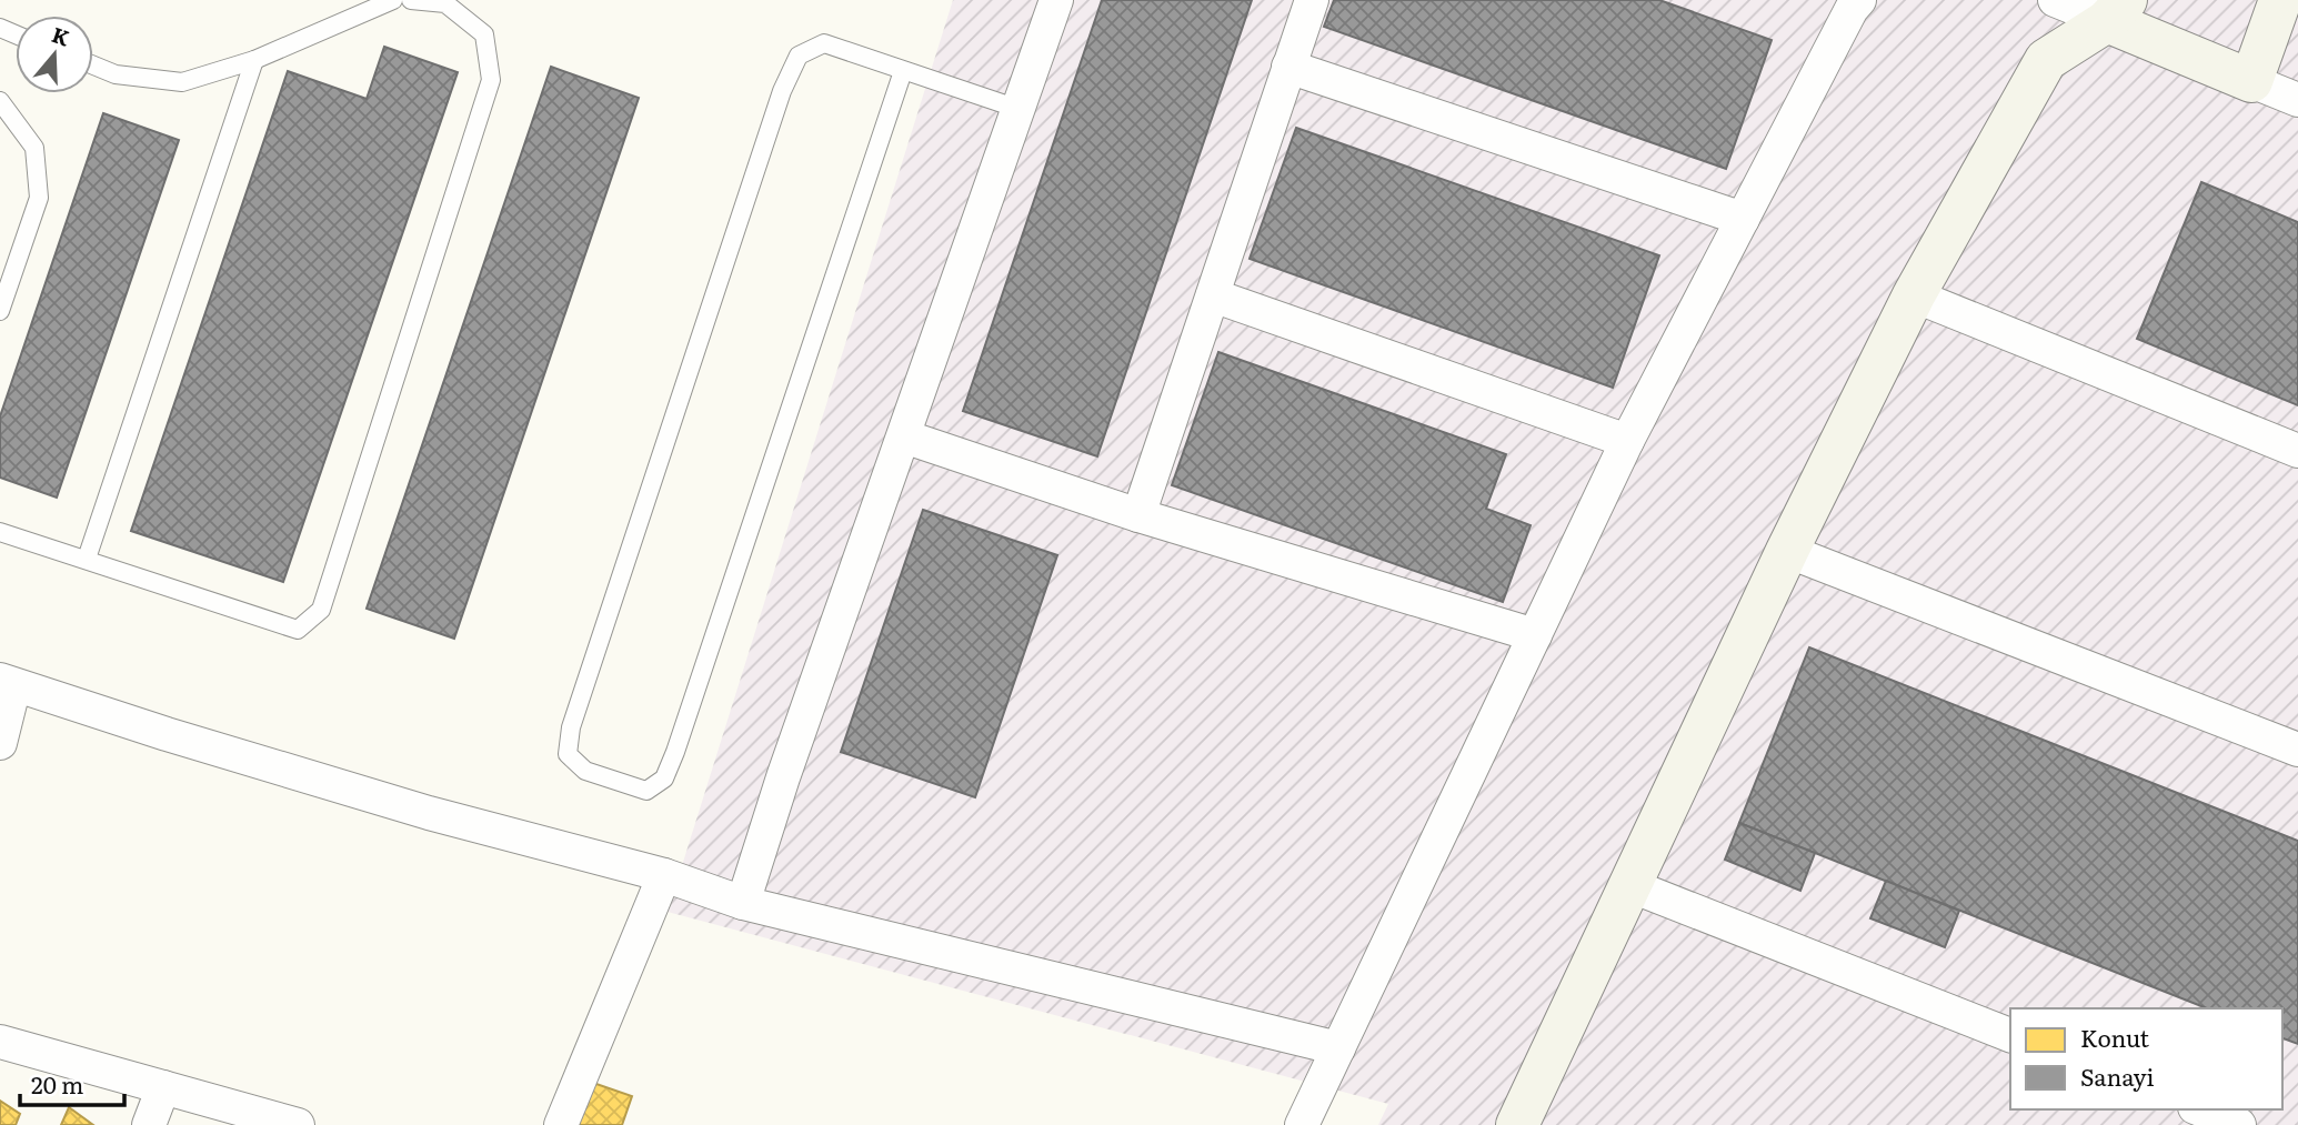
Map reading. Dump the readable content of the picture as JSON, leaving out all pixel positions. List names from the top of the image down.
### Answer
{
  "legend": ["Konut", "Sanayi"],
  "scale_bar": "20 m",
  "north": "top"
}
